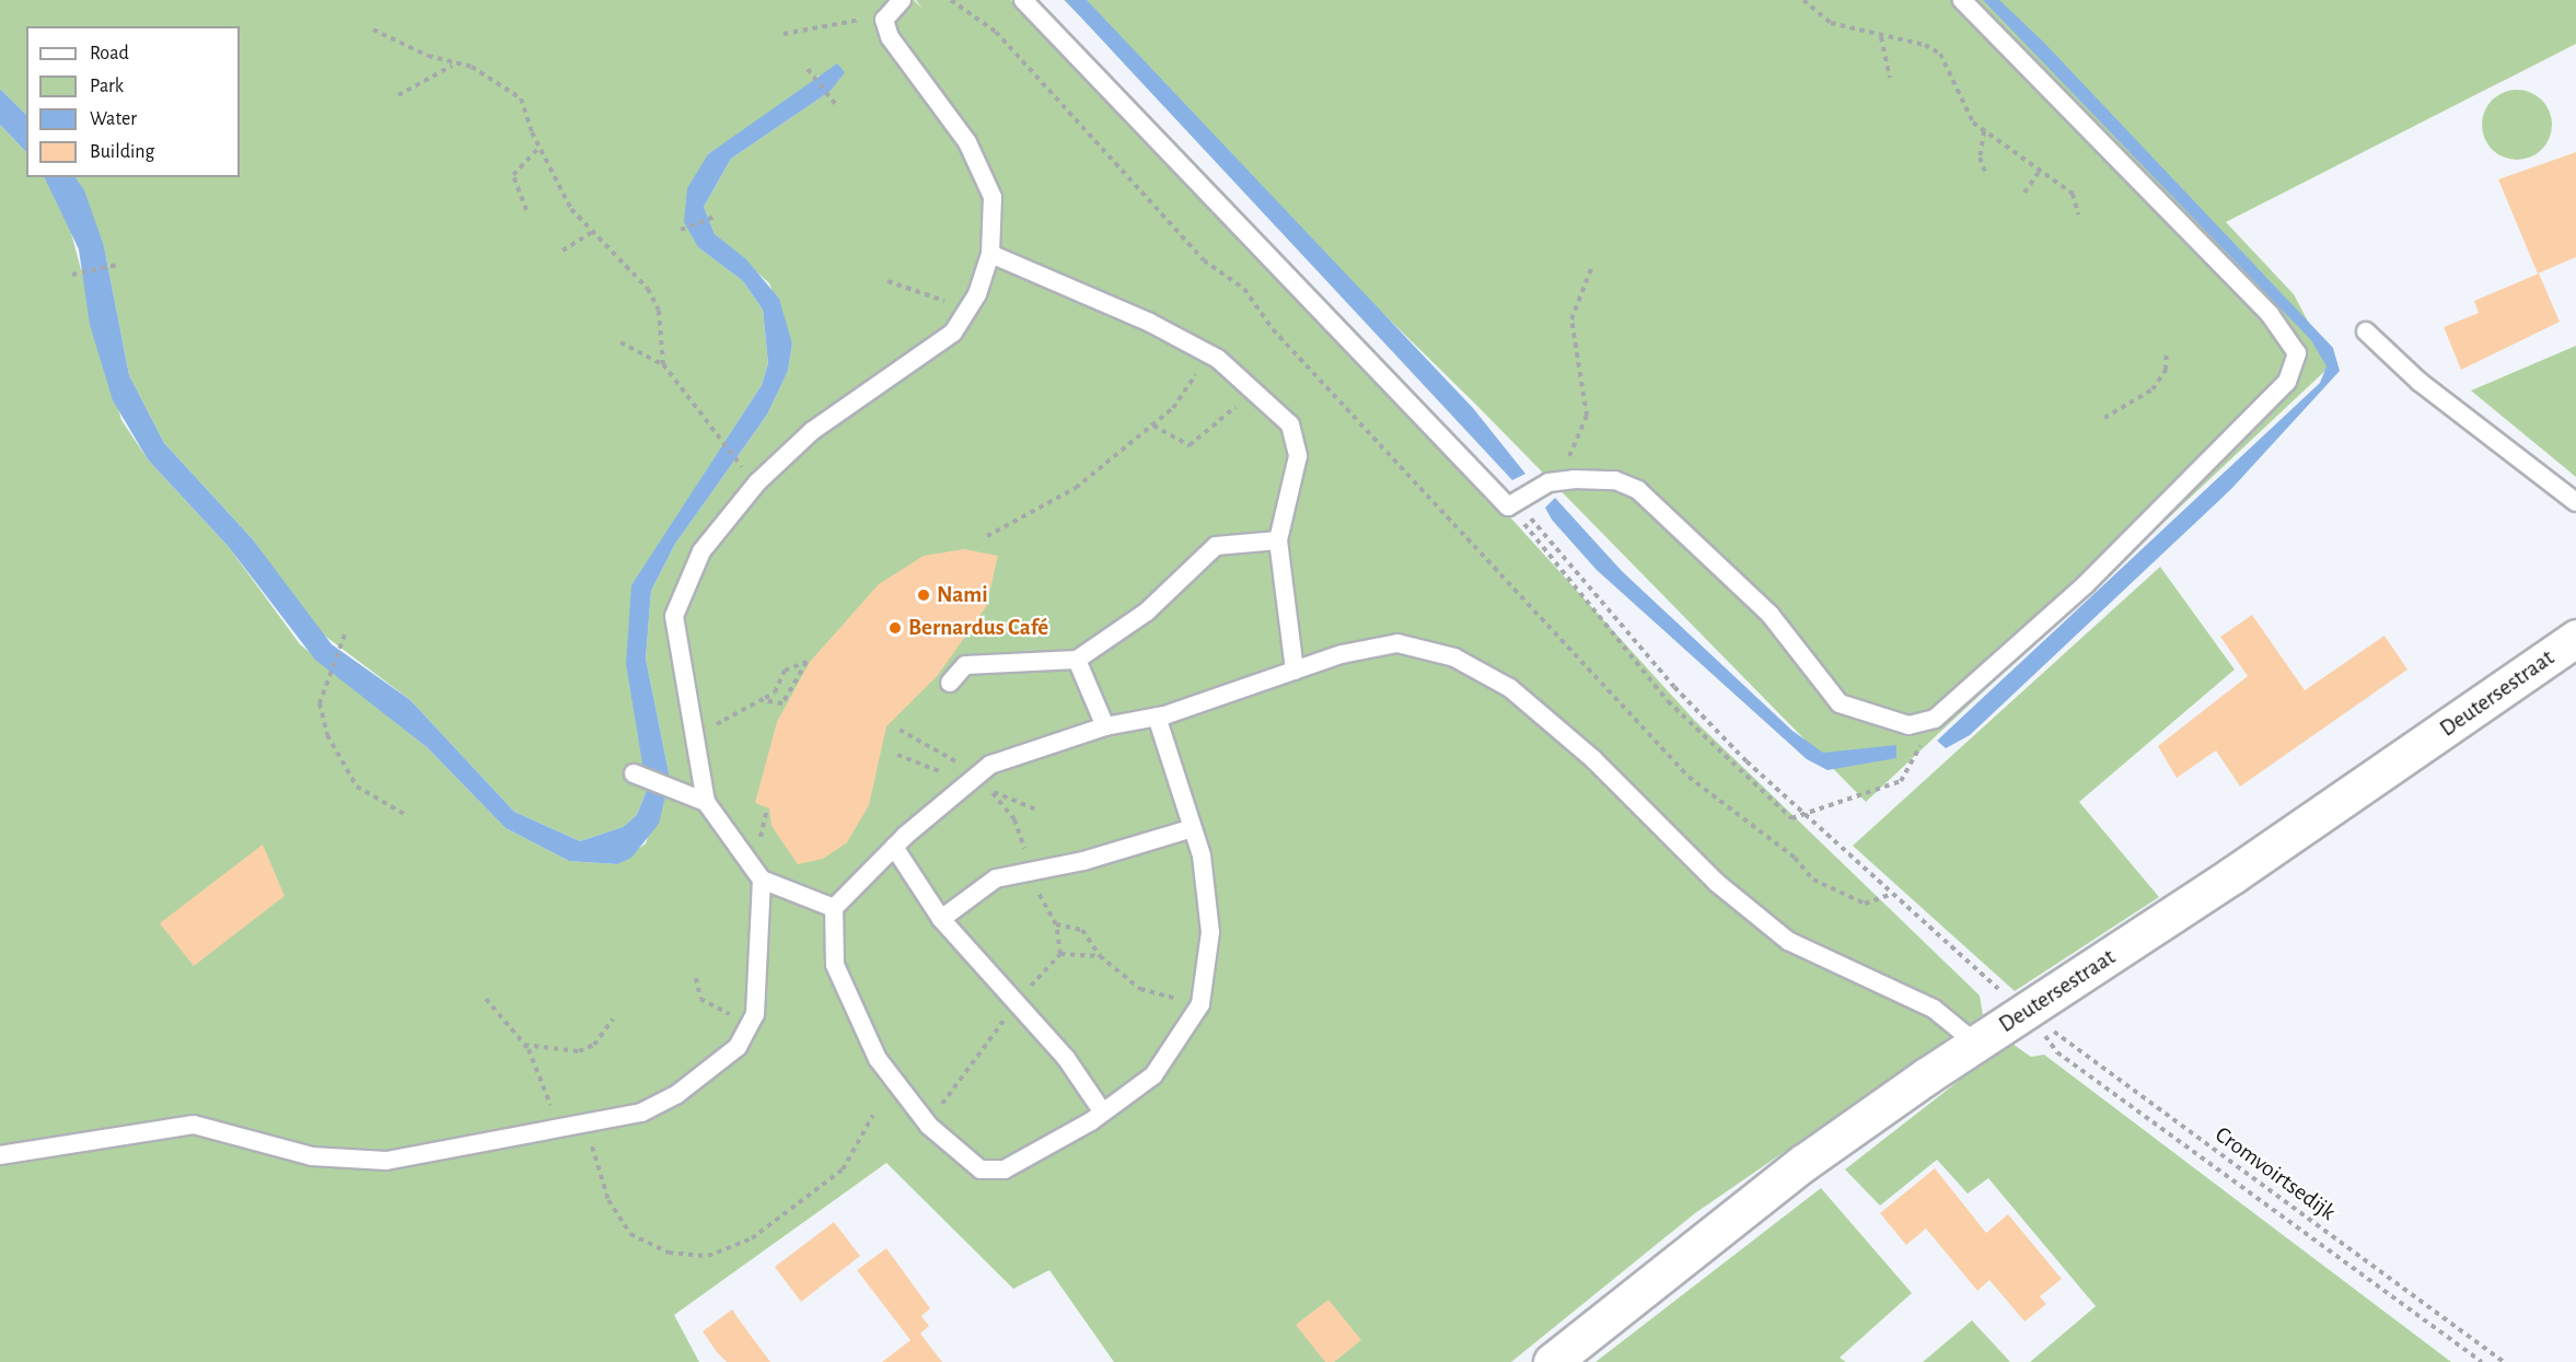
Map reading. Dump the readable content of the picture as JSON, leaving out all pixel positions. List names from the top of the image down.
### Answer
{
  "streets": {
    "street": ["Deutersestraat"],
    "path": ["Cromvoirtsedijk"]
  },
  "crossings": [
    ["Deutersestraat", "Cromvoirtsedijk"]
  ],
  "places": ["Nami", "Bernardus Café"],
  "legend": [
    "Road",
    "Park",
    "Water",
    "Building"
  ]
}
